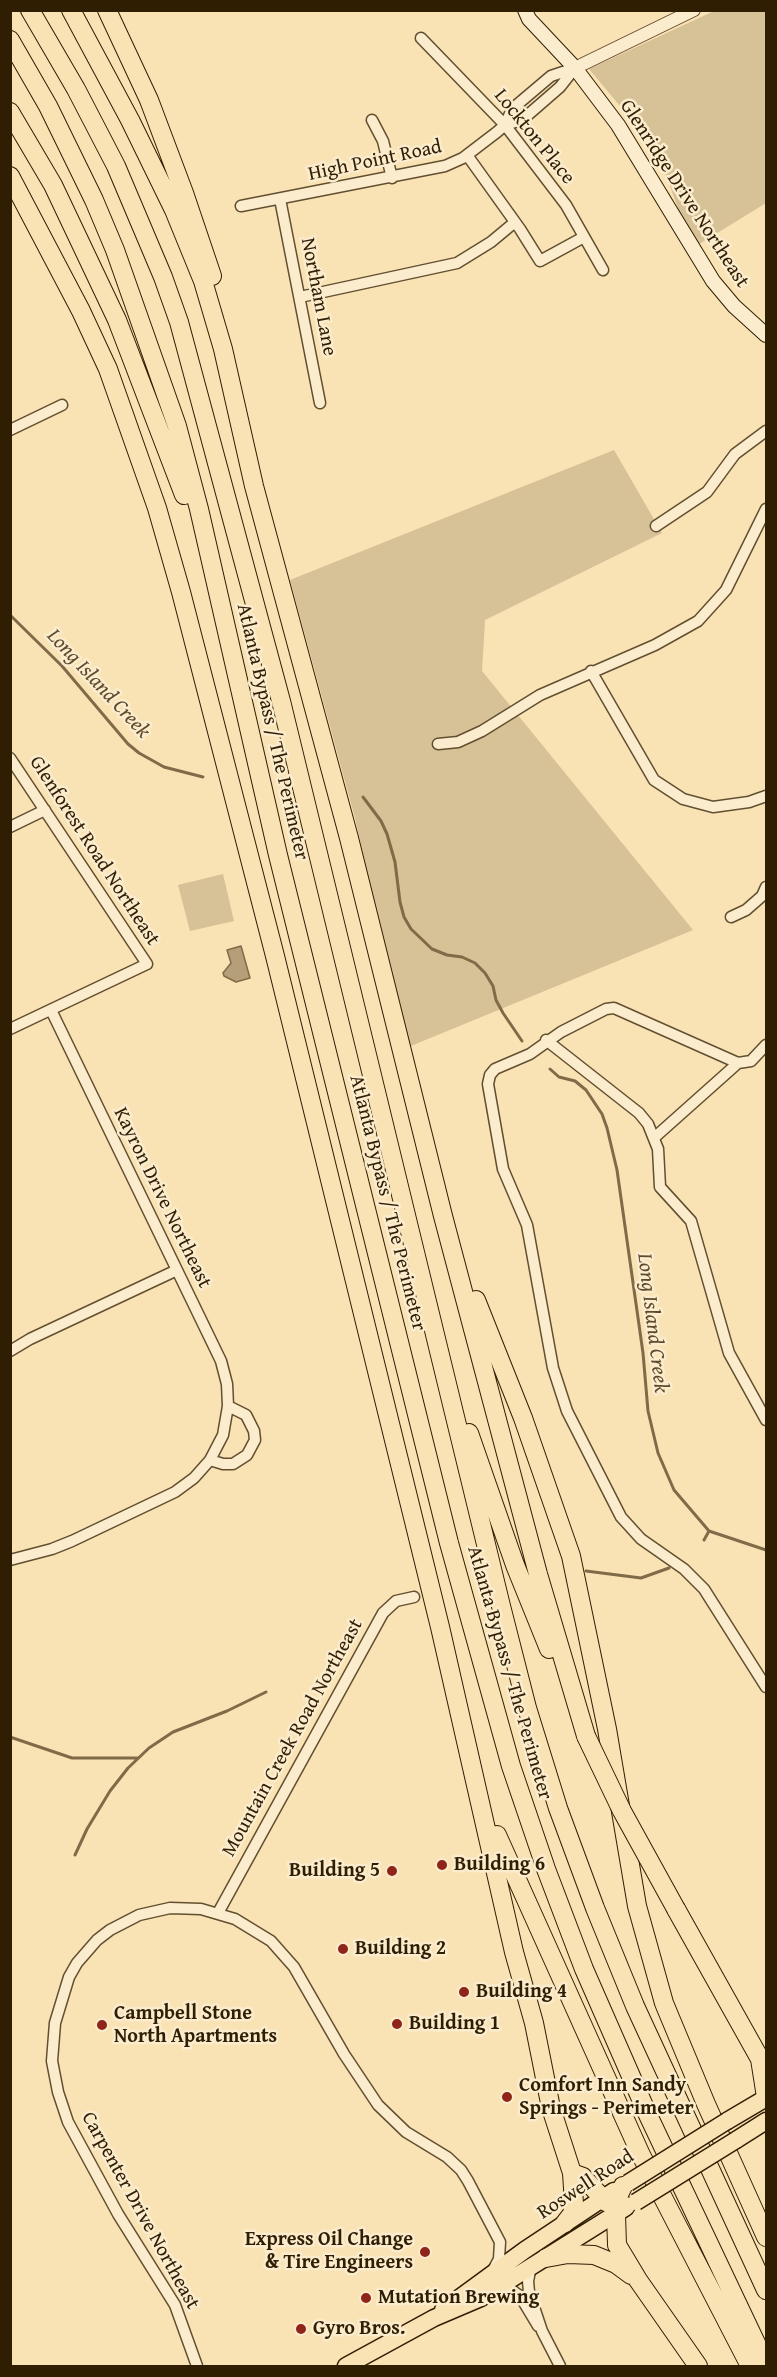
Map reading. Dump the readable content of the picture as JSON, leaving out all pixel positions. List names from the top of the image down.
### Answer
{
  "streets": {
    "highway": ["Atlanta Bypass / The Perimeter"],
    "main road": ["Glenridge Drive Northeast", "Roswell Road"],
    "street": [
      "Lockton Place",
      "High Point Road",
      "Northam Lane",
      "Glenforest Road Northeast",
      "Kayron Drive Northeast",
      "Mountain Creek Road Northeast",
      "Carpenter Drive Northeast"
    ]
  },
  "crossings": [
    ["Lockton Place", "High Point Road"],
    ["High Point Road", "Glenridge Drive Northeast"],
    ["High Point Road", "Northam Lane"],
    ["Glenforest Road Northeast", "Kayron Drive Northeast"],
    ["Mountain Creek Road Northeast", "Carpenter Drive Northeast"]
  ],
  "water": ["Long Island Creek"],
  "places": [
    "Building 6",
    "Building 5",
    "Building 2",
    "Building 4",
    "Building 1",
    "Campbell Stone North Apartments",
    "Comfort Inn Sandy Springs - Perimeter",
    "Express Oil Change & Tire Engineers",
    "Mutation Brewing",
    "Gyro Bros."
  ]
}
